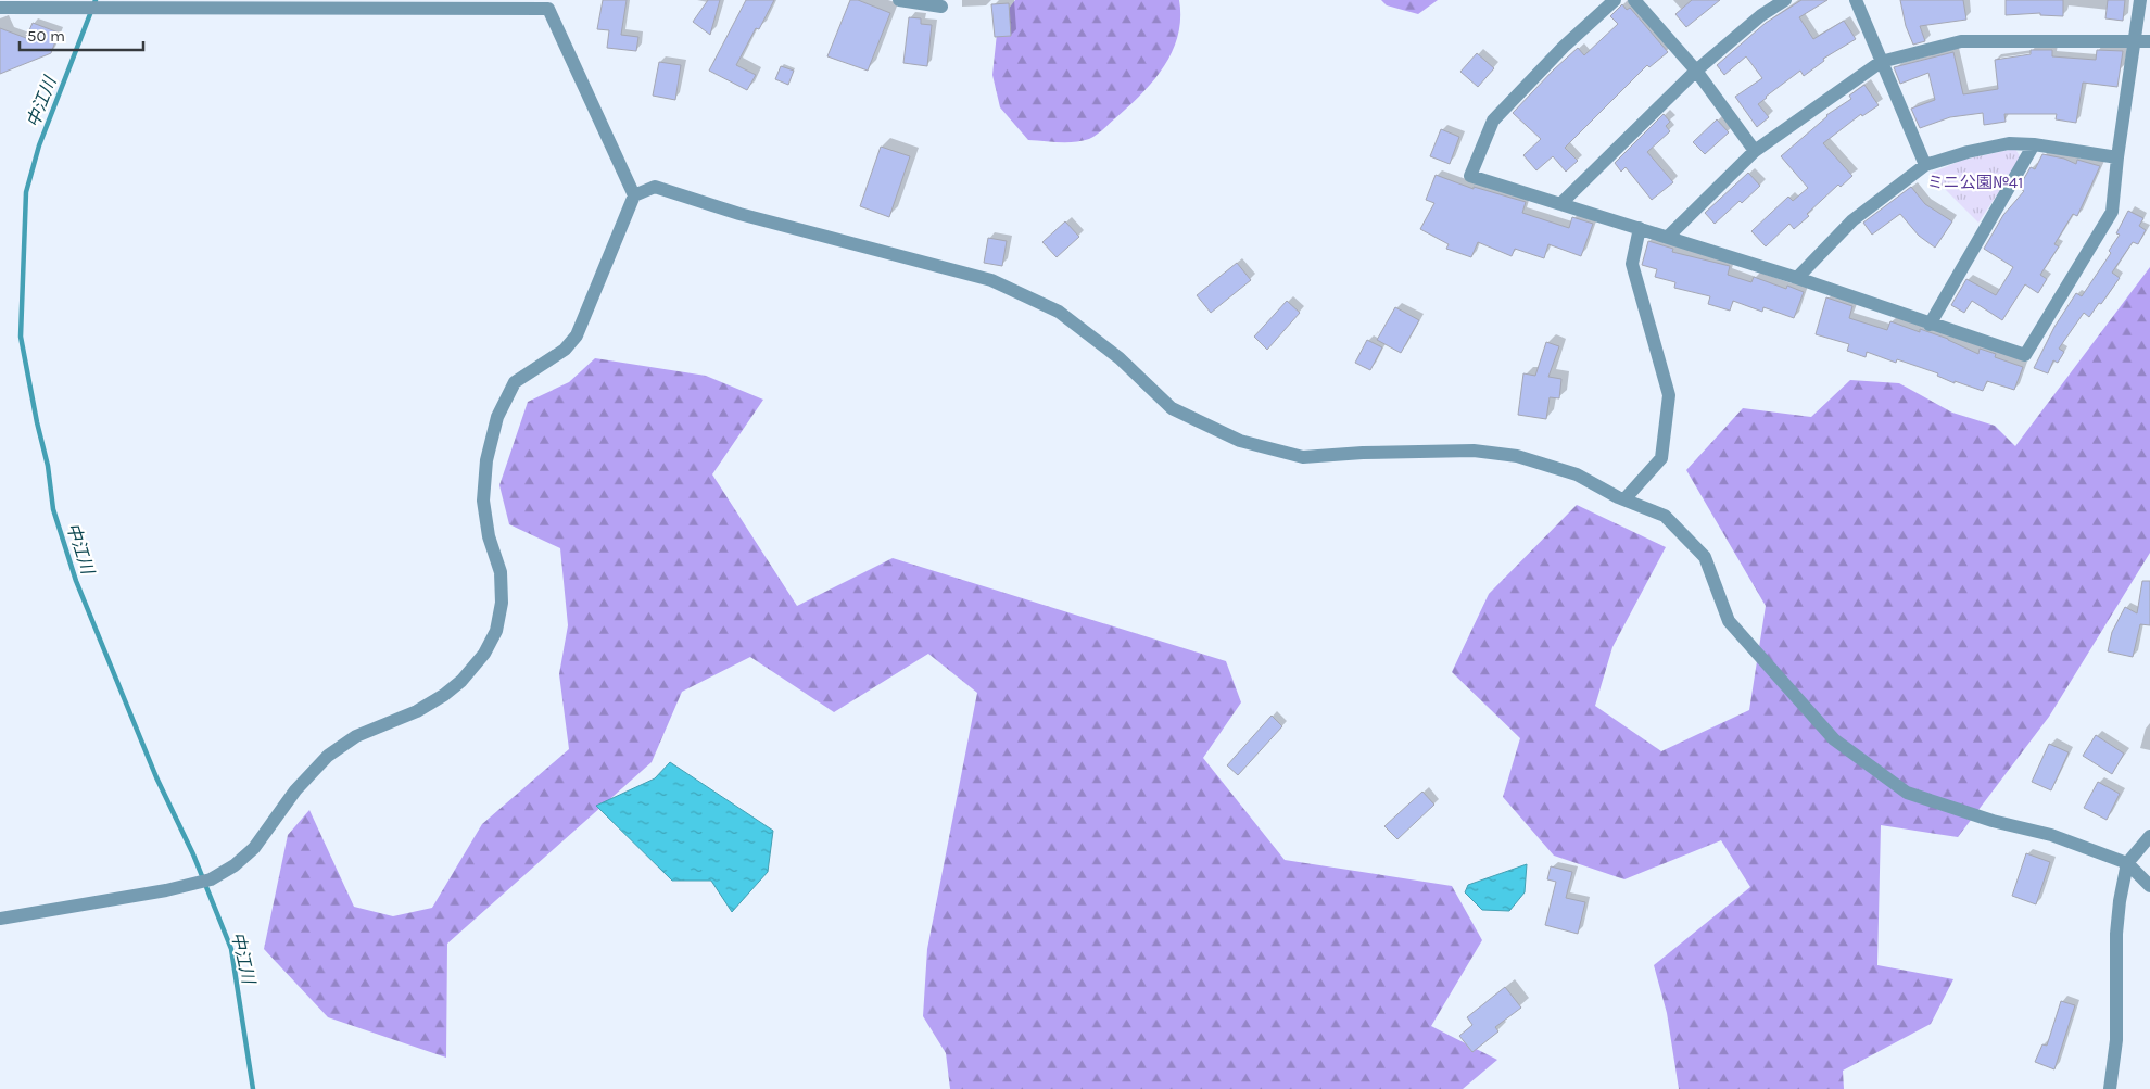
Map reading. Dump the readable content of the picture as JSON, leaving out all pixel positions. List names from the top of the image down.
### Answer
{
  "water": ["中江川"],
  "parks": ["ミニ公園№41"],
  "scale_bar": "50 m"
}
